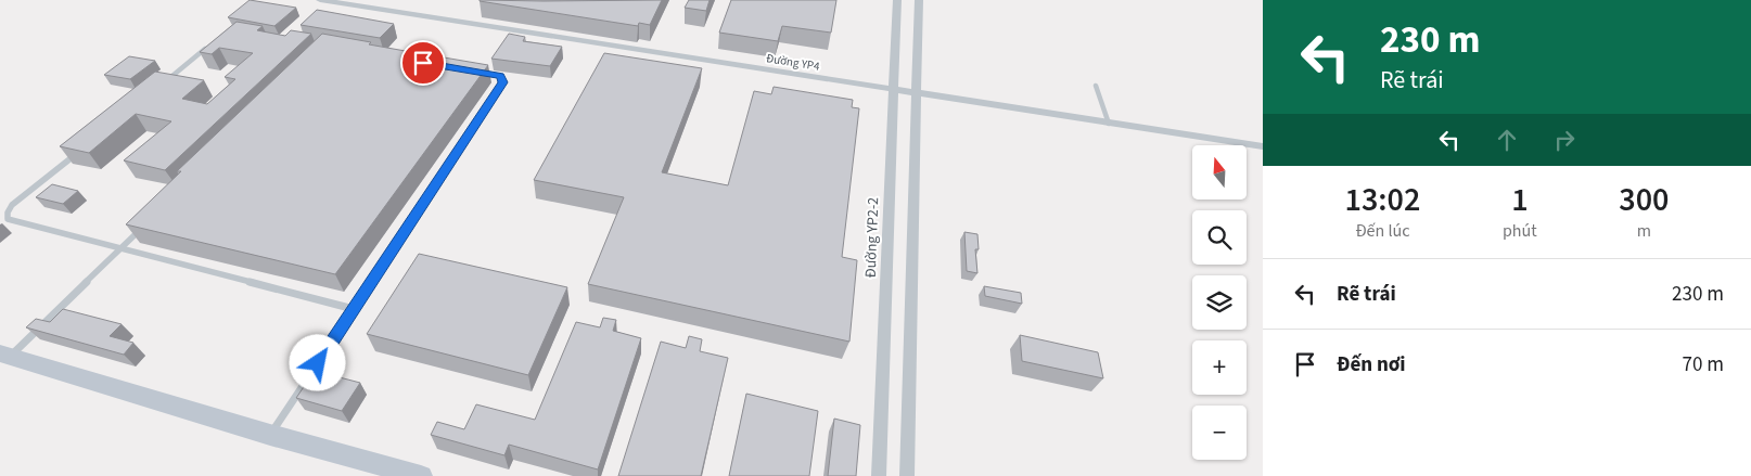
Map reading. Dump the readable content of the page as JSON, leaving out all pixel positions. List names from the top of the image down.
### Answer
{
  "streets": {
    "street": ["Đường YP4", "Đường YP2-2"]
  },
  "crossings": [
    ["Đường YP4", "Đường YP2-2"]
  ],
  "north": "top",
  "page": {
    "turn": ["230 m", "Rẽ trái"],
    "map_buttons": ["+", "−"],
    "eta": [
      "13:02",
      "Đến lúc",
      "1",
      "phút",
      "300",
      "m"
    ],
    "list": [
      {
        "name": "Rẽ trái",
        "value": "230 m"
      },
      {
        "name": "Đến nơi",
        "value": "70 m"
      }
    ]
  }
}
